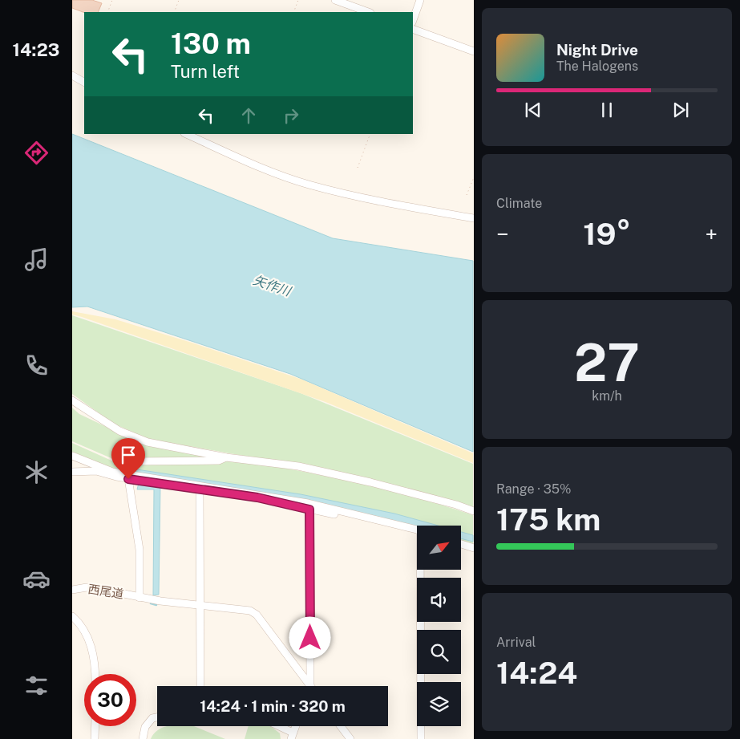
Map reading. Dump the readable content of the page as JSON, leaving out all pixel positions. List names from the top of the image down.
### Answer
{
  "streets": {
    "street": ["西尾道"]
  },
  "water": ["矢作川"],
  "north": "top right",
  "page": {
    "tabs": "14:23",
    "turn": ["130 m", "Turn left"],
    "song": ["Night Drive", "The Halogens"],
    "tile": [
      "Climate",
      ["27", "km/h"],
      ["Range · 35%", "175 km"],
      ["Arrival", "14:24"]
    ],
    "heat": ["−", "19°", "+"],
    "limit": "30",
    "trip": "14:24 · 1 min · 320 m"
  }
}
